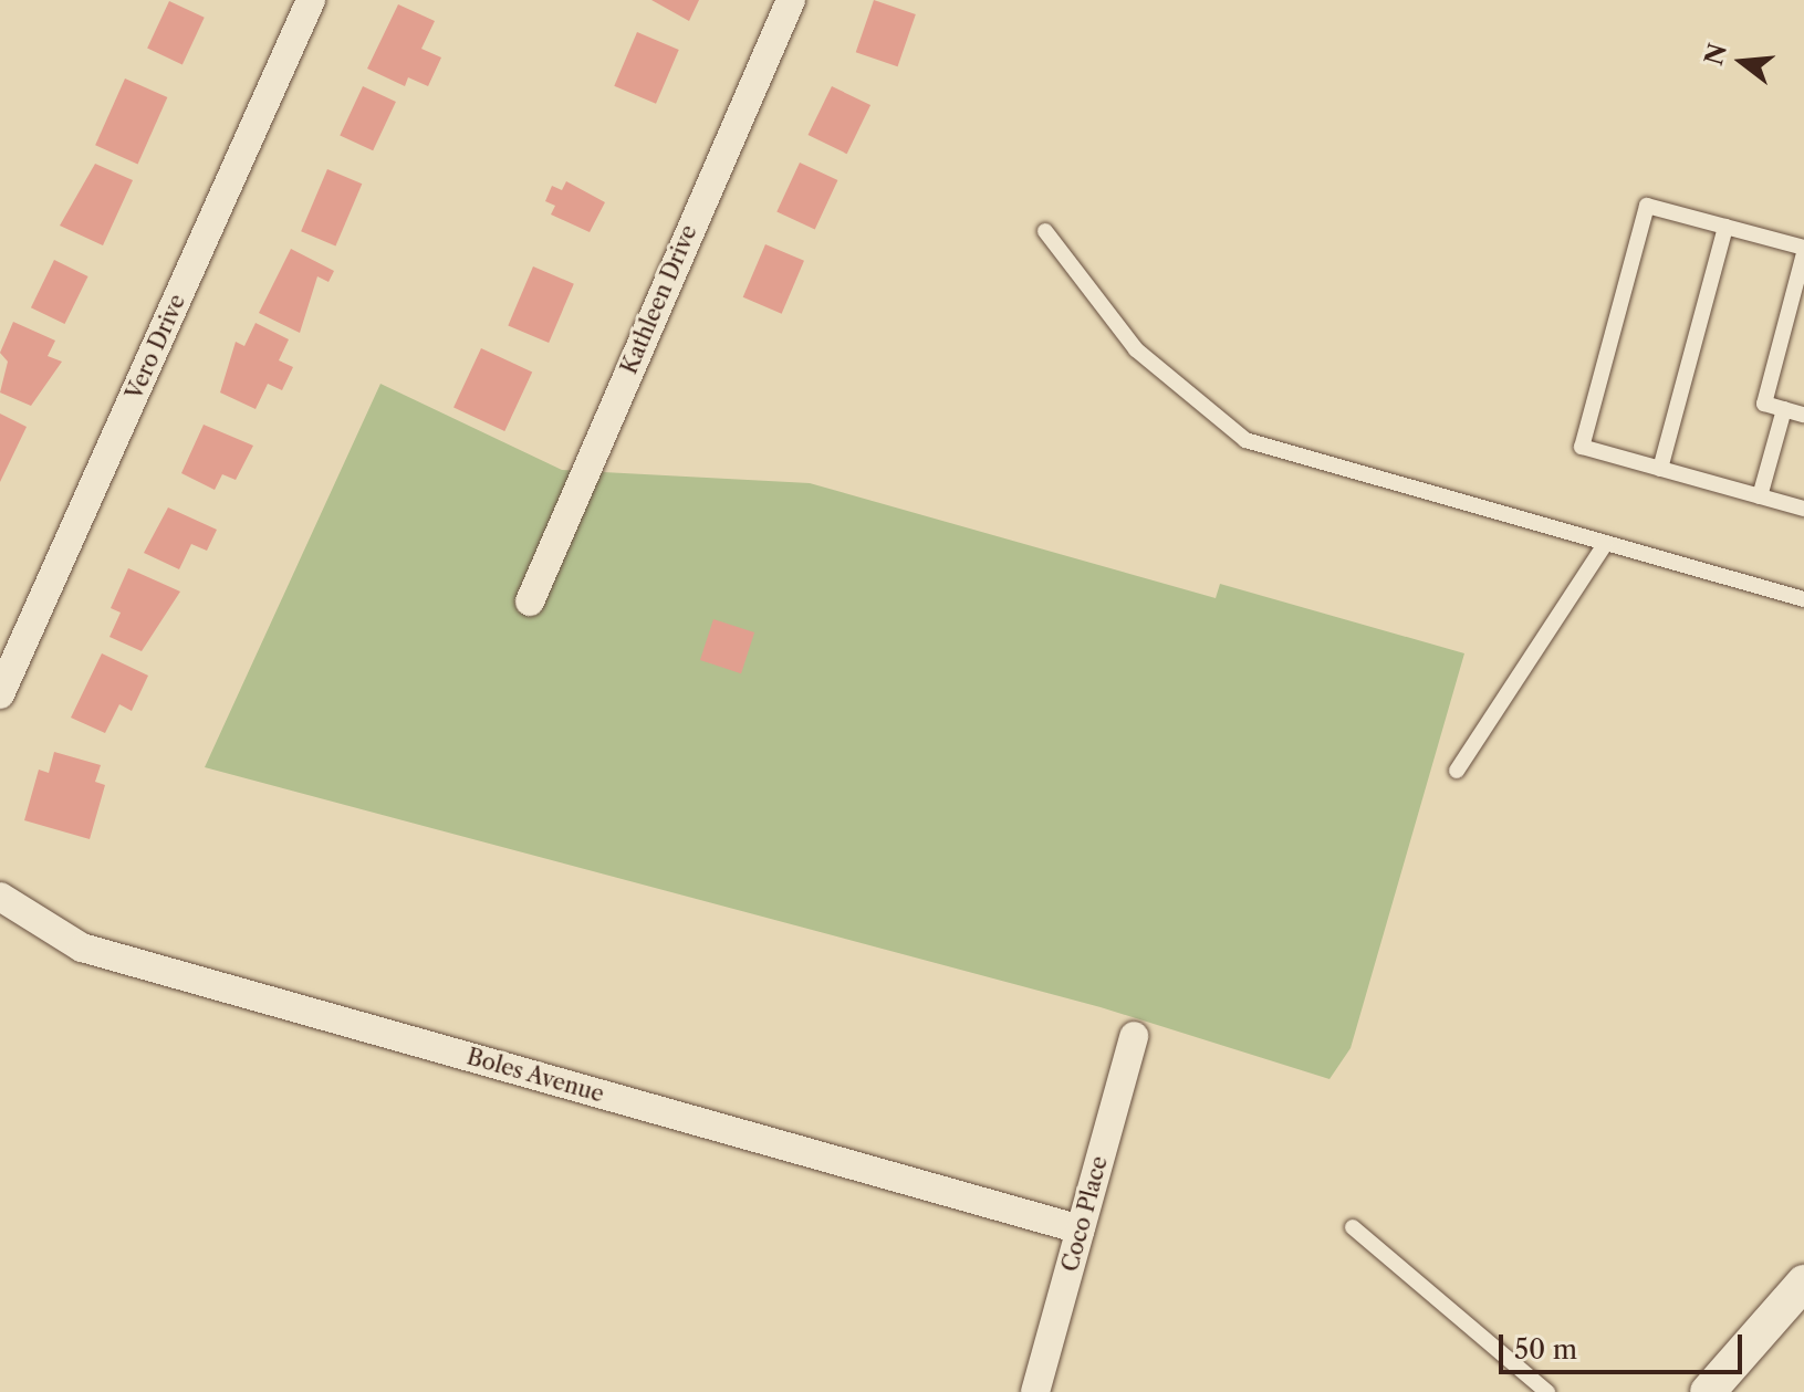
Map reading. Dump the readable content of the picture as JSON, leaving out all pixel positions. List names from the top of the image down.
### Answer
{
  "streets": {
    "street": [
      "Kathleen Drive",
      "Vero Drive",
      "Boles Avenue",
      "Coco Place"
    ]
  },
  "crossings": [
    ["Boles Avenue", "Coco Place"]
  ],
  "scale_bar": "50 m",
  "north": "left"
}
